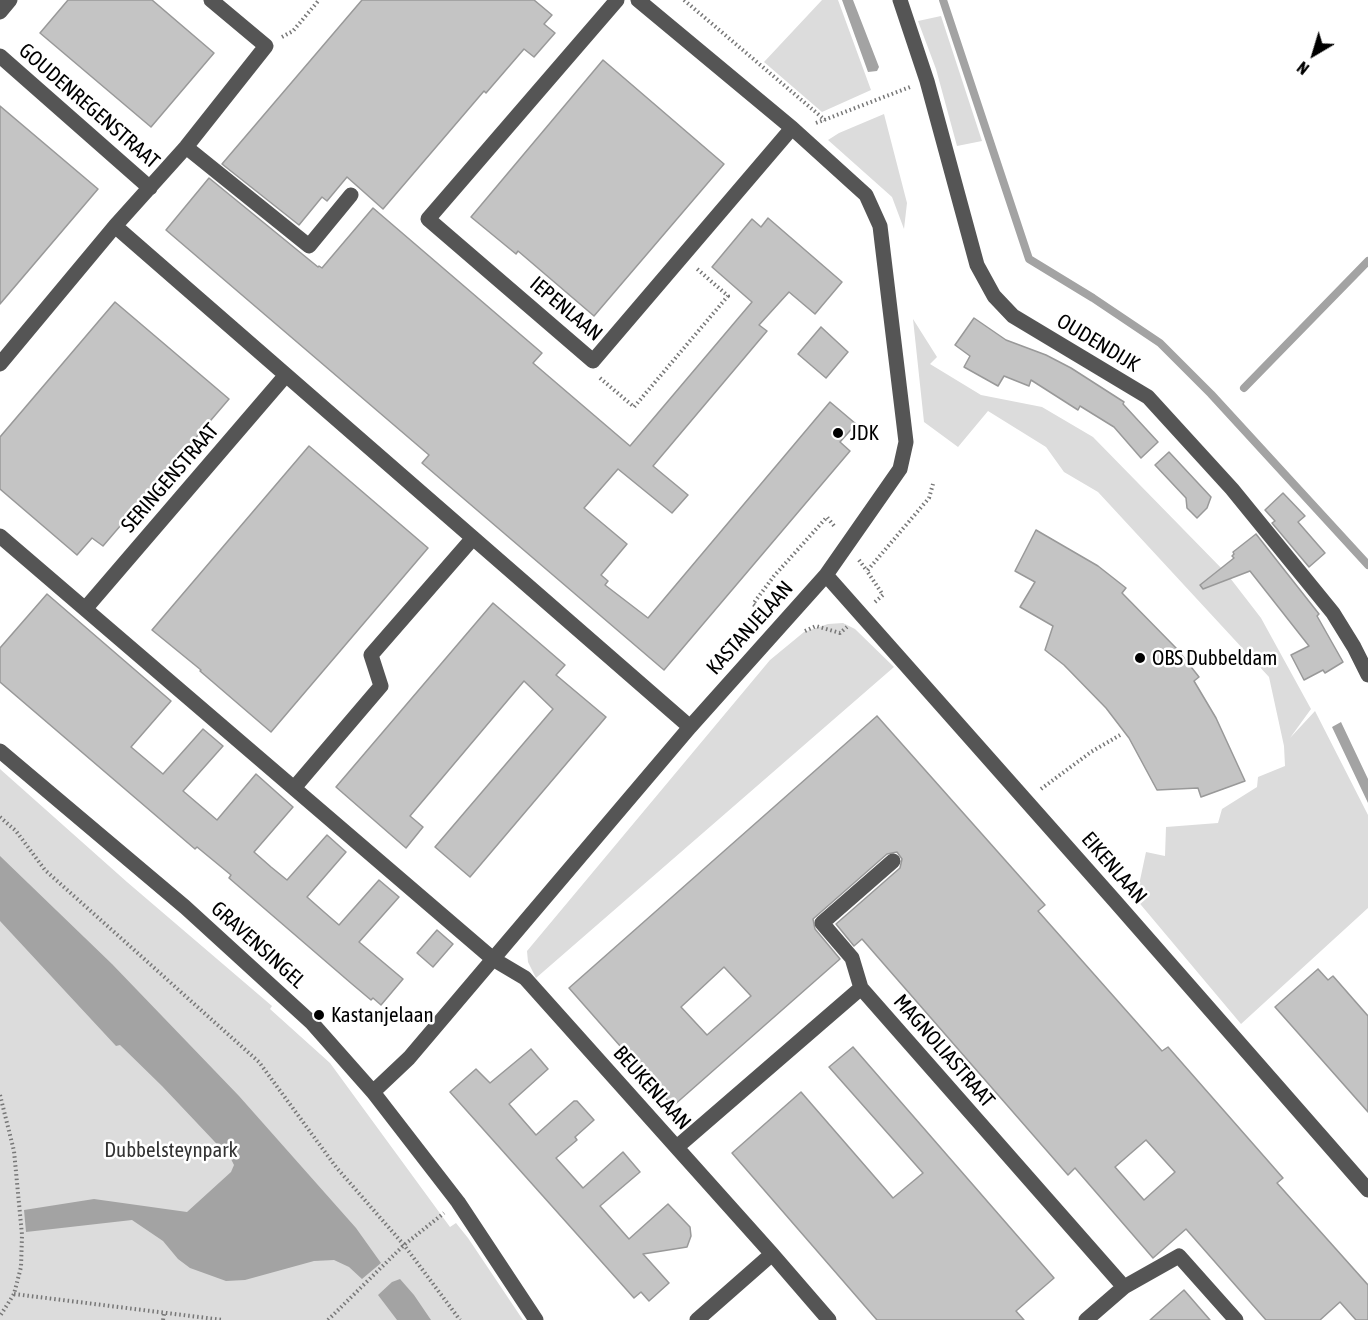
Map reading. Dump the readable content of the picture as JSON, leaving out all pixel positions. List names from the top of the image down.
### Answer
{
  "streets": {
    "street": [
      "GOUDENREGENSTRAAT",
      "IEPENLAAN",
      "OUDENDIJK",
      "SERINGENSTRAAT",
      "KASTANJELAAN",
      "EIKENLAAN",
      "GRAVENSINGEL",
      "MAGNOLIASTRAAT",
      "BEUKENLAAN"
    ]
  },
  "crossings": [
    ["IEPENLAAN", "KASTANJELAAN"],
    ["KASTANJELAAN", "EIKENLAAN"],
    ["KASTANJELAAN", "GRAVENSINGEL"],
    ["KASTANJELAAN", "BEUKENLAAN"]
  ],
  "parks": ["Dubbelsteynpark"],
  "places": ["JDK", "OBS Dubbeldam", "Kastanjelaan"],
  "north": "bottom left"
}
